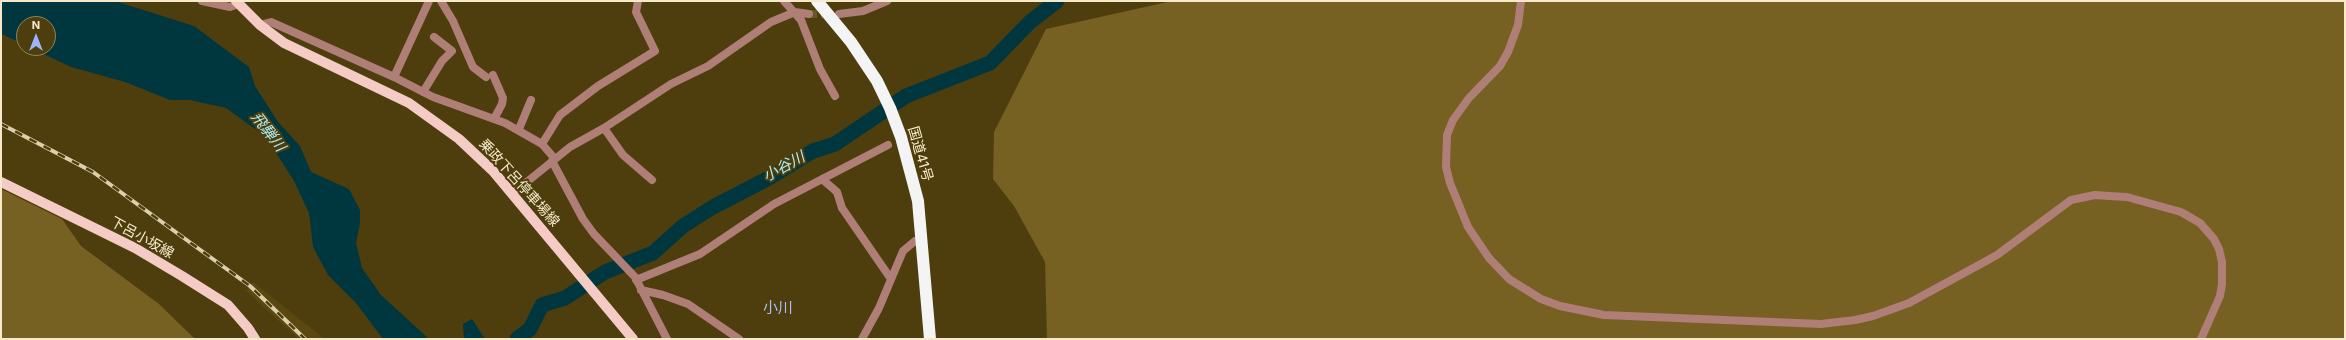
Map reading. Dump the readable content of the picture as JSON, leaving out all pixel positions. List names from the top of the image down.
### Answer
{
  "streets": {
    "highway": ["国道41号"],
    "main road": ["乗政下呂停車場線", "下呂小坂線"]
  },
  "districts": ["小川"],
  "water": ["飛騨川", "小谷川"],
  "north": "top"
}
